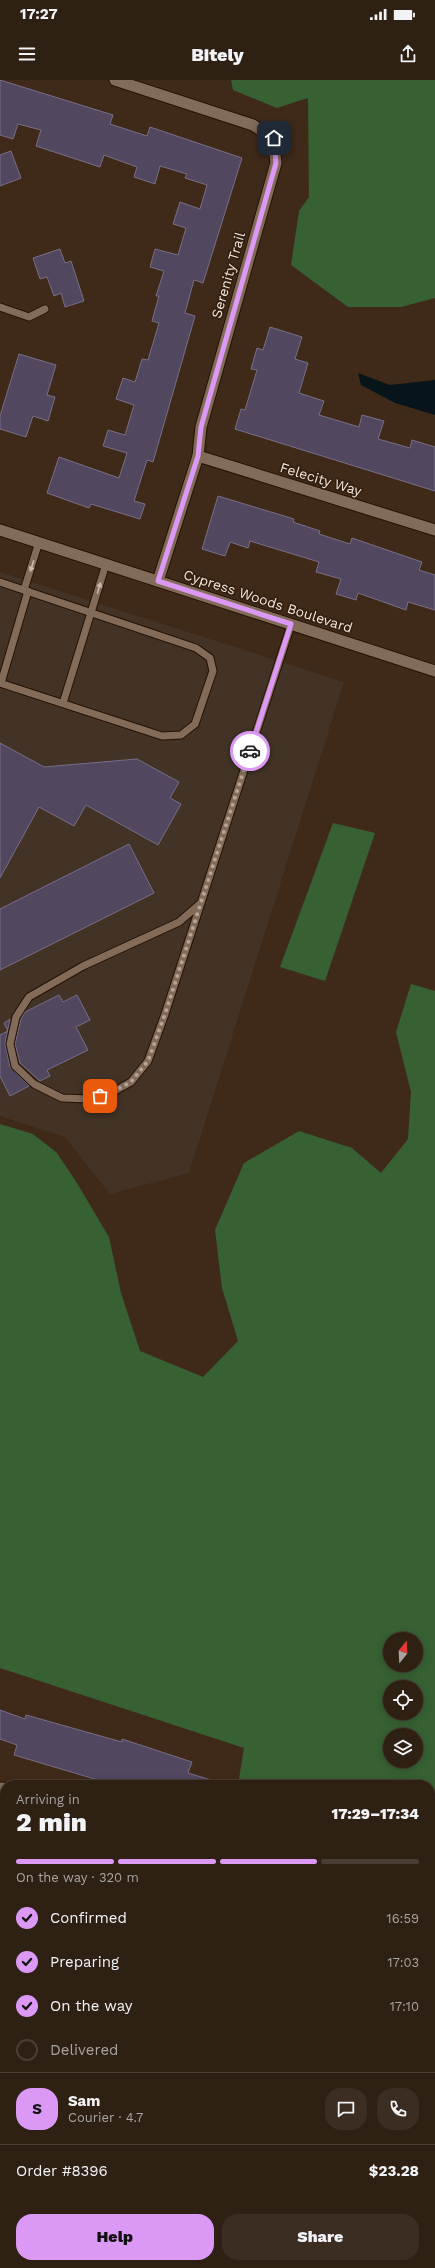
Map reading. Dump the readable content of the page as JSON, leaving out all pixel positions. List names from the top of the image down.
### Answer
{
  "streets": {
    "street": ["Serenity Trail", "Felecity Way", "Cypress Woods Boulevard"]
  },
  "crossings": [
    ["Serenity Trail", "Felecity Way"],
    ["Serenity Trail", "Cypress Woods Boulevard"]
  ],
  "north": "top",
  "page": {
    "status": "17:27",
    "header": "Bitely",
    "heading": ["2 min", "Arriving in", "17:29–17:34"],
    "panel": [
      "Sam",
      "Courier · 4.7",
      "Order #8396",
      "$23.28"
    ],
    "bar": "On the way · 320 m",
    "list": [
      ["Confirmed", "16:59"],
      ["Preparing", "17:03"],
      ["On the way", "17:10"],
      "Delivered"
    ],
    "round": "S",
    "buttons": ["Help", "Share"]
  }
}
